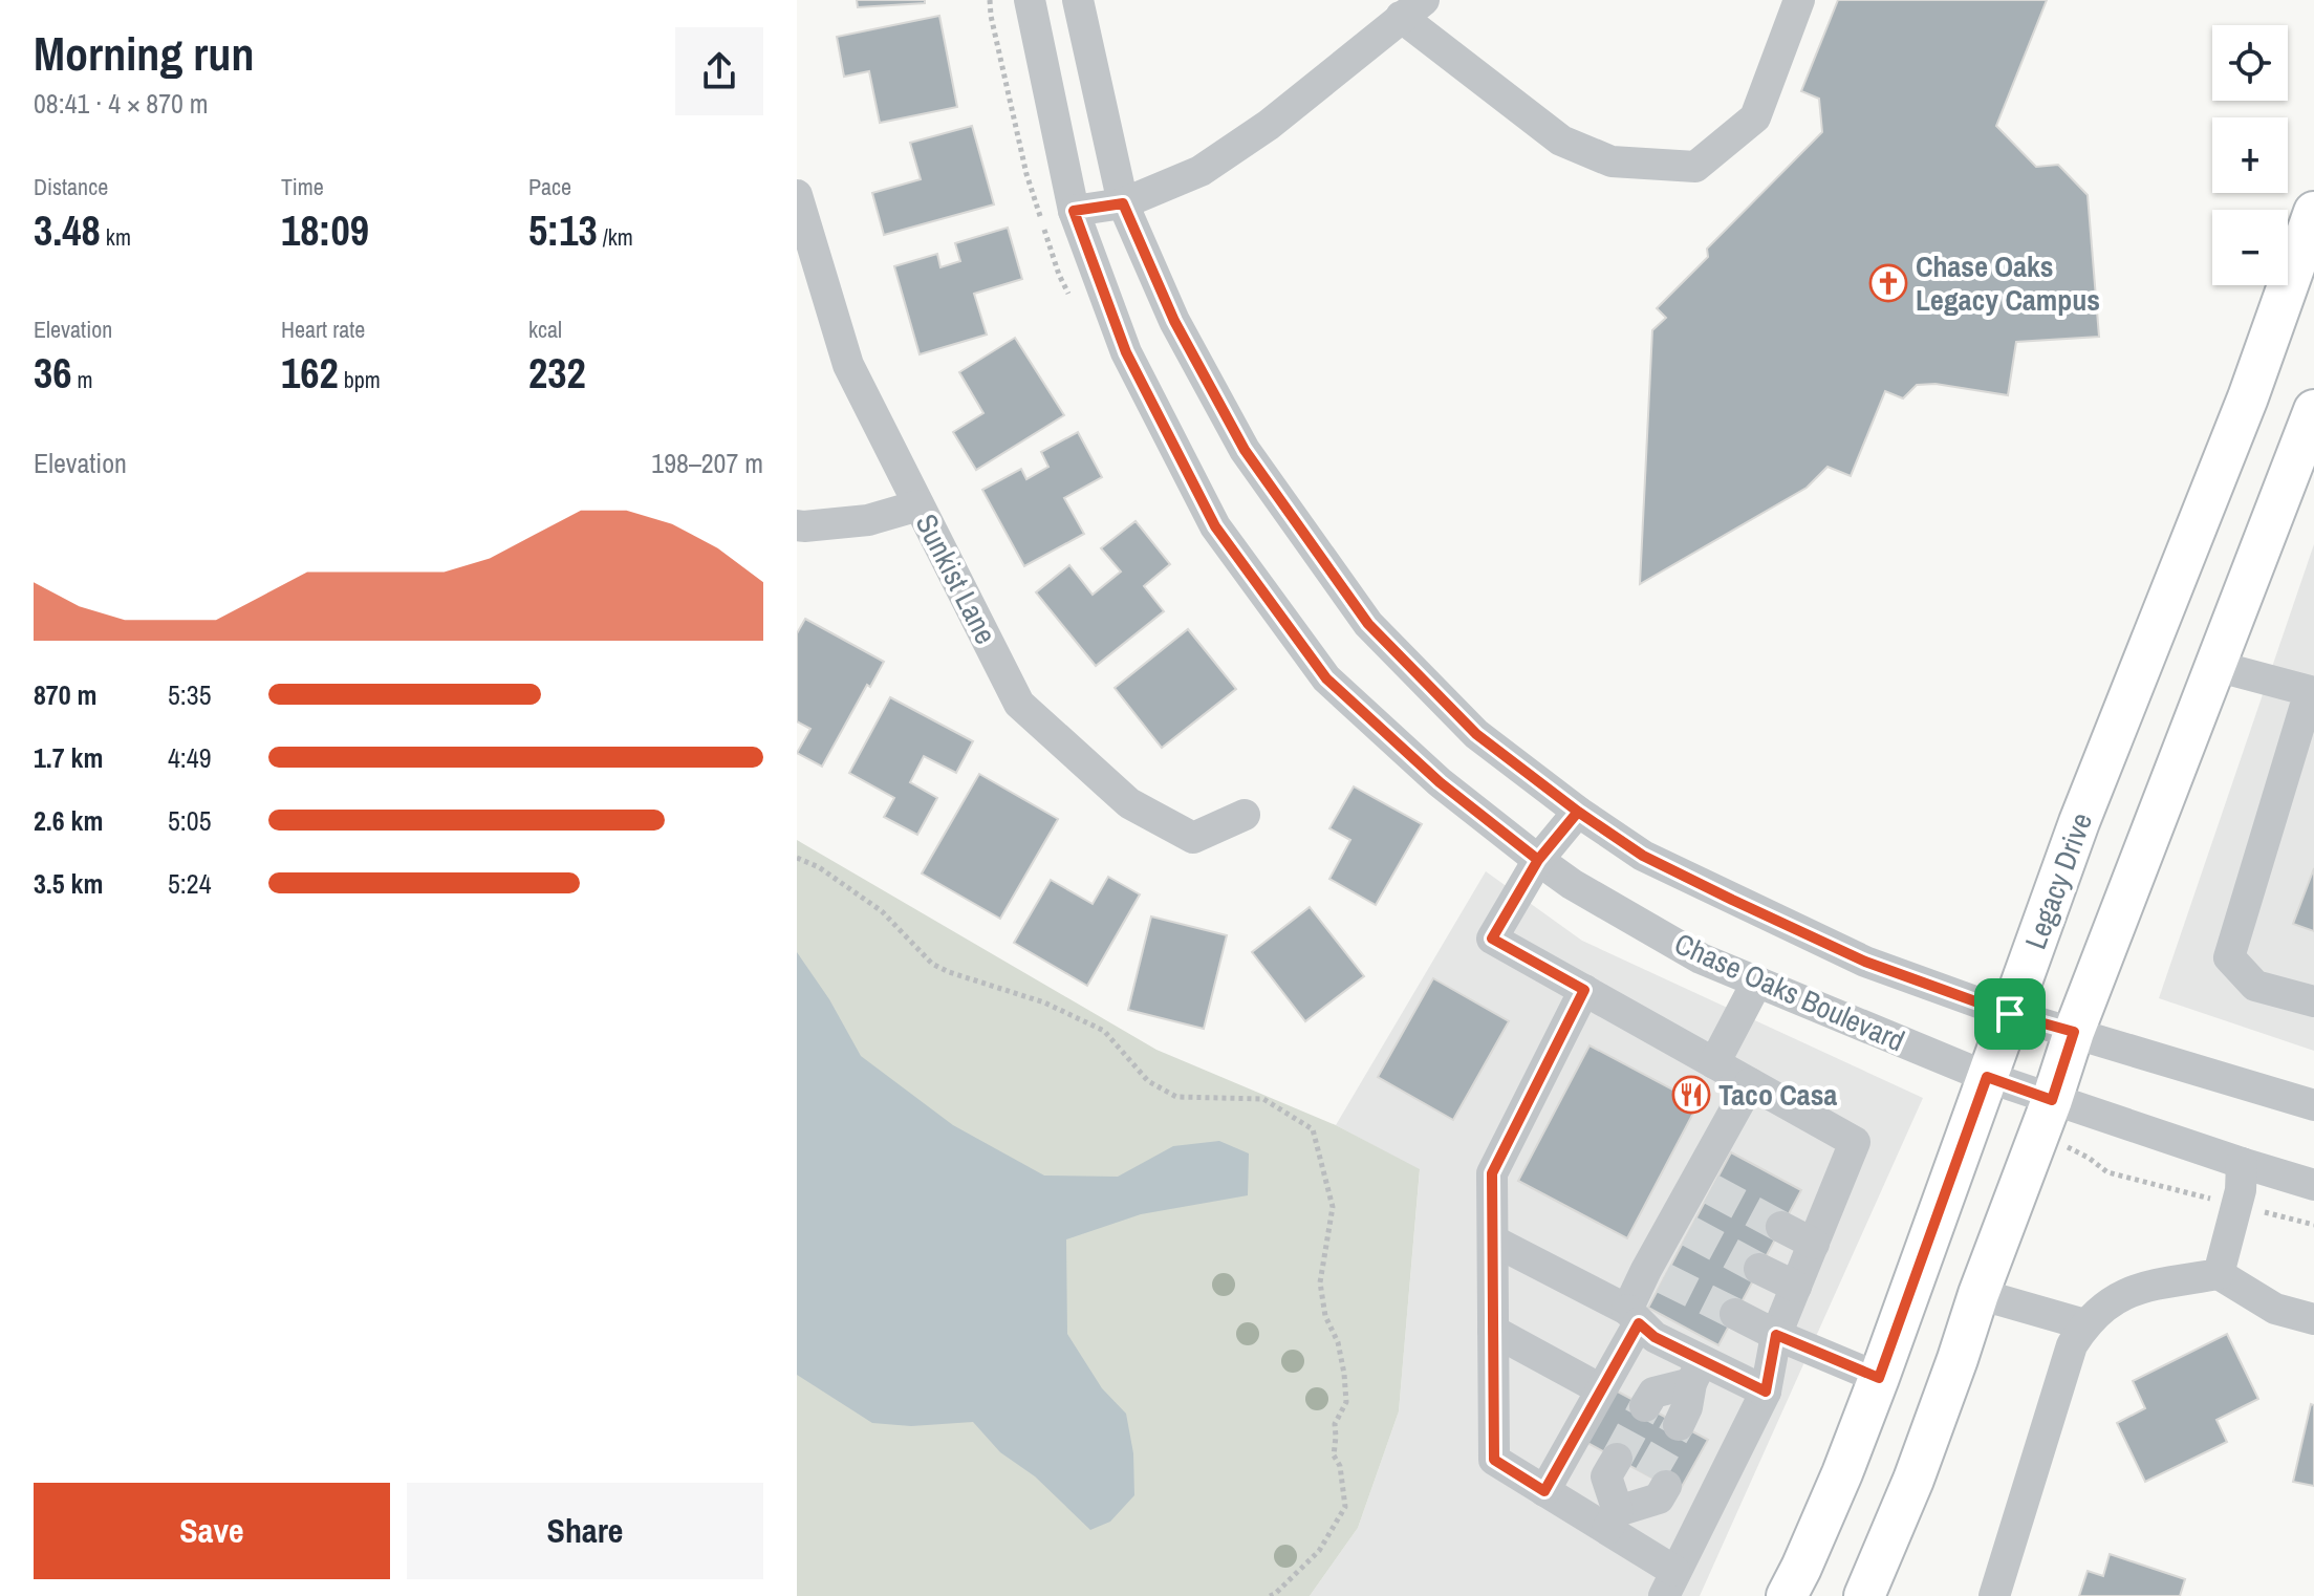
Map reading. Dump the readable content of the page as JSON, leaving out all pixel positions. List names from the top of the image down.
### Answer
{
  "streets": {
    "main road": ["Legacy Drive"],
    "street": ["Sunkist Lane", "Chase Oaks Boulevard"]
  },
  "crossings": [
    ["Legacy Drive", "Chase Oaks Boulevard"]
  ],
  "places": {
    "church": ["Chase Oaks Legacy Campus"],
    "restaurant": ["Taco Casa"]
  },
  "page": {
    "heading": ["Morning run", "08:41 · 4 × 870 m"],
    "map_buttons": ["+", "−"],
    "stats": [
      ["Distance", "3.48 km"],
      ["Time", "18:09"],
      ["Pace", "5:13 /km"],
      ["Elevation", "36 m"],
      ["Heart rate", "162 bpm"],
      ["kcal", "232"]
    ],
    "chart": ["Elevation", "198–207 m"],
    "list": [
      {
        "name": "870 m",
        "note": "5:35"
      },
      {
        "name": "1.7 km",
        "note": "4:49"
      },
      {
        "name": "2.6 km",
        "note": "5:05"
      },
      {
        "name": "3.5 km",
        "note": "5:24"
      }
    ],
    "buttons": ["Save", "Share"]
  }
}
